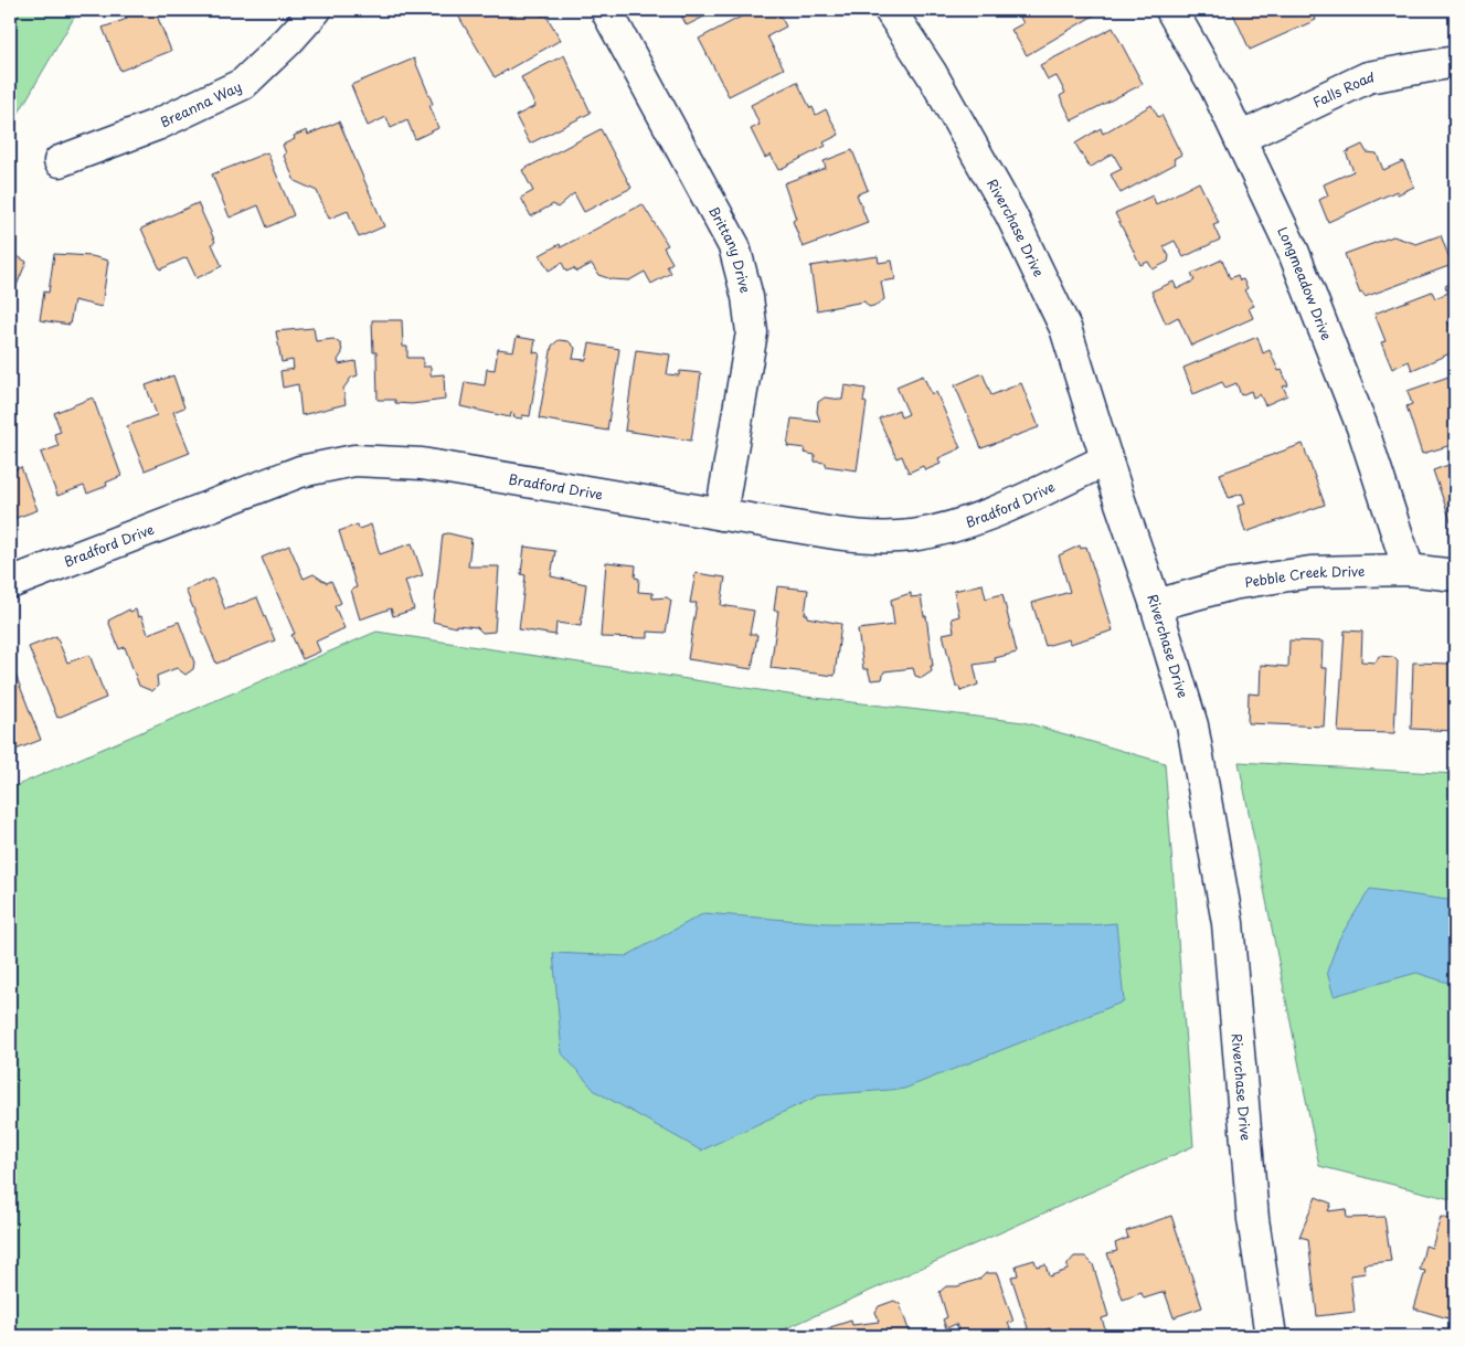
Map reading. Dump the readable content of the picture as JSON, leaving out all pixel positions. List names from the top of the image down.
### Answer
{
  "streets": {
    "street": [
      "Falls Road",
      "Breanna Way",
      "Riverchase Drive",
      "Brittany Drive",
      "Longmeadow Drive",
      "Bradford Drive",
      "Pebble Creek Drive"
    ]
  },
  "crossings": [
    ["Falls Road", "Longmeadow Drive"],
    ["Riverchase Drive", "Bradford Drive"],
    ["Riverchase Drive", "Pebble Creek Drive"],
    ["Brittany Drive", "Bradford Drive"],
    ["Longmeadow Drive", "Pebble Creek Drive"]
  ]
}
